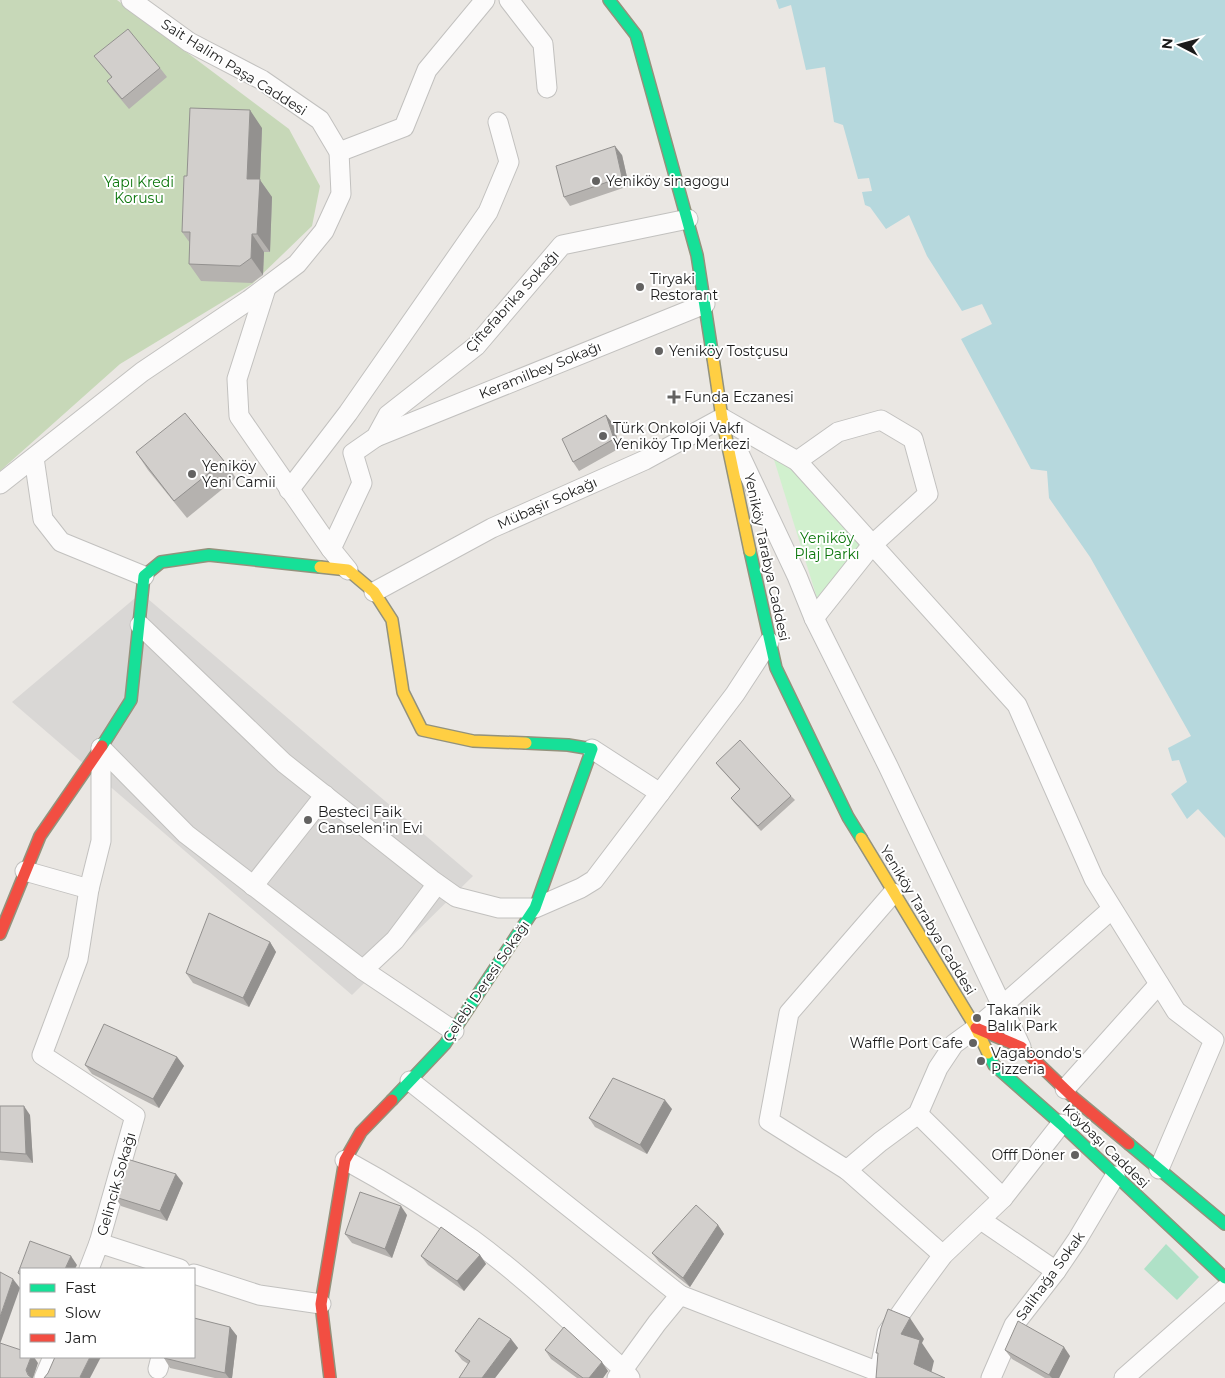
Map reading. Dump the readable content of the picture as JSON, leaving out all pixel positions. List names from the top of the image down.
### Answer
{
  "streets": {
    "main road": ["Yeniköy Tarabya Caddesi", "Çelebi Deresi Sokağı", "Köybaşı Caddesi"],
    "street": [
      "Sait Halim Paşa Caddesi",
      "Çiftefabrika Sokağı",
      "Keramilbey Sokağı",
      "Mübaşir Sokağı",
      "Gelincik Sokağı",
      "Salihağa Sokak"
    ]
  },
  "crossings": [
    ["Çiftefabrika Sokağı", "Keramilbey Sokağı"],
    ["Çiftefabrika Sokağı", "Yeniköy Tarabya Caddesi"],
    ["Keramilbey Sokağı", "Yeniköy Tarabya Caddesi"],
    ["Mübaşir Sokağı", "Yeniköy Tarabya Caddesi"],
    ["Yeniköy Tarabya Caddesi", "Çelebi Deresi Sokağı"],
    ["Yeniköy Tarabya Caddesi", "Köybaşı Caddesi"],
    ["Köybaşı Caddesi", "Salihağa Sokak"]
  ],
  "parks": ["Yapı Kredi Korusu", "Yeniköy Plaj Parkı"],
  "places": {
    "other": [
      "Yeniköy sinagogu",
      "Tiryaki Restorant",
      "Yeniköy Tostçusu",
      "Türk Onkoloji Vakfı Yeniköy Tıp Merkezi",
      "Yeniköy Yeni Camii",
      "Besteci Faik Canselen'in Evi",
      "Takanik Balık Park",
      "Waffle Port Cafe",
      "Vagabondo's Pizzeria",
      "Offf Döner"
    ],
    "health": ["Funda Eczanesi"]
  },
  "legend": ["Fast", "Slow", "Jam"],
  "north": "left"
}
